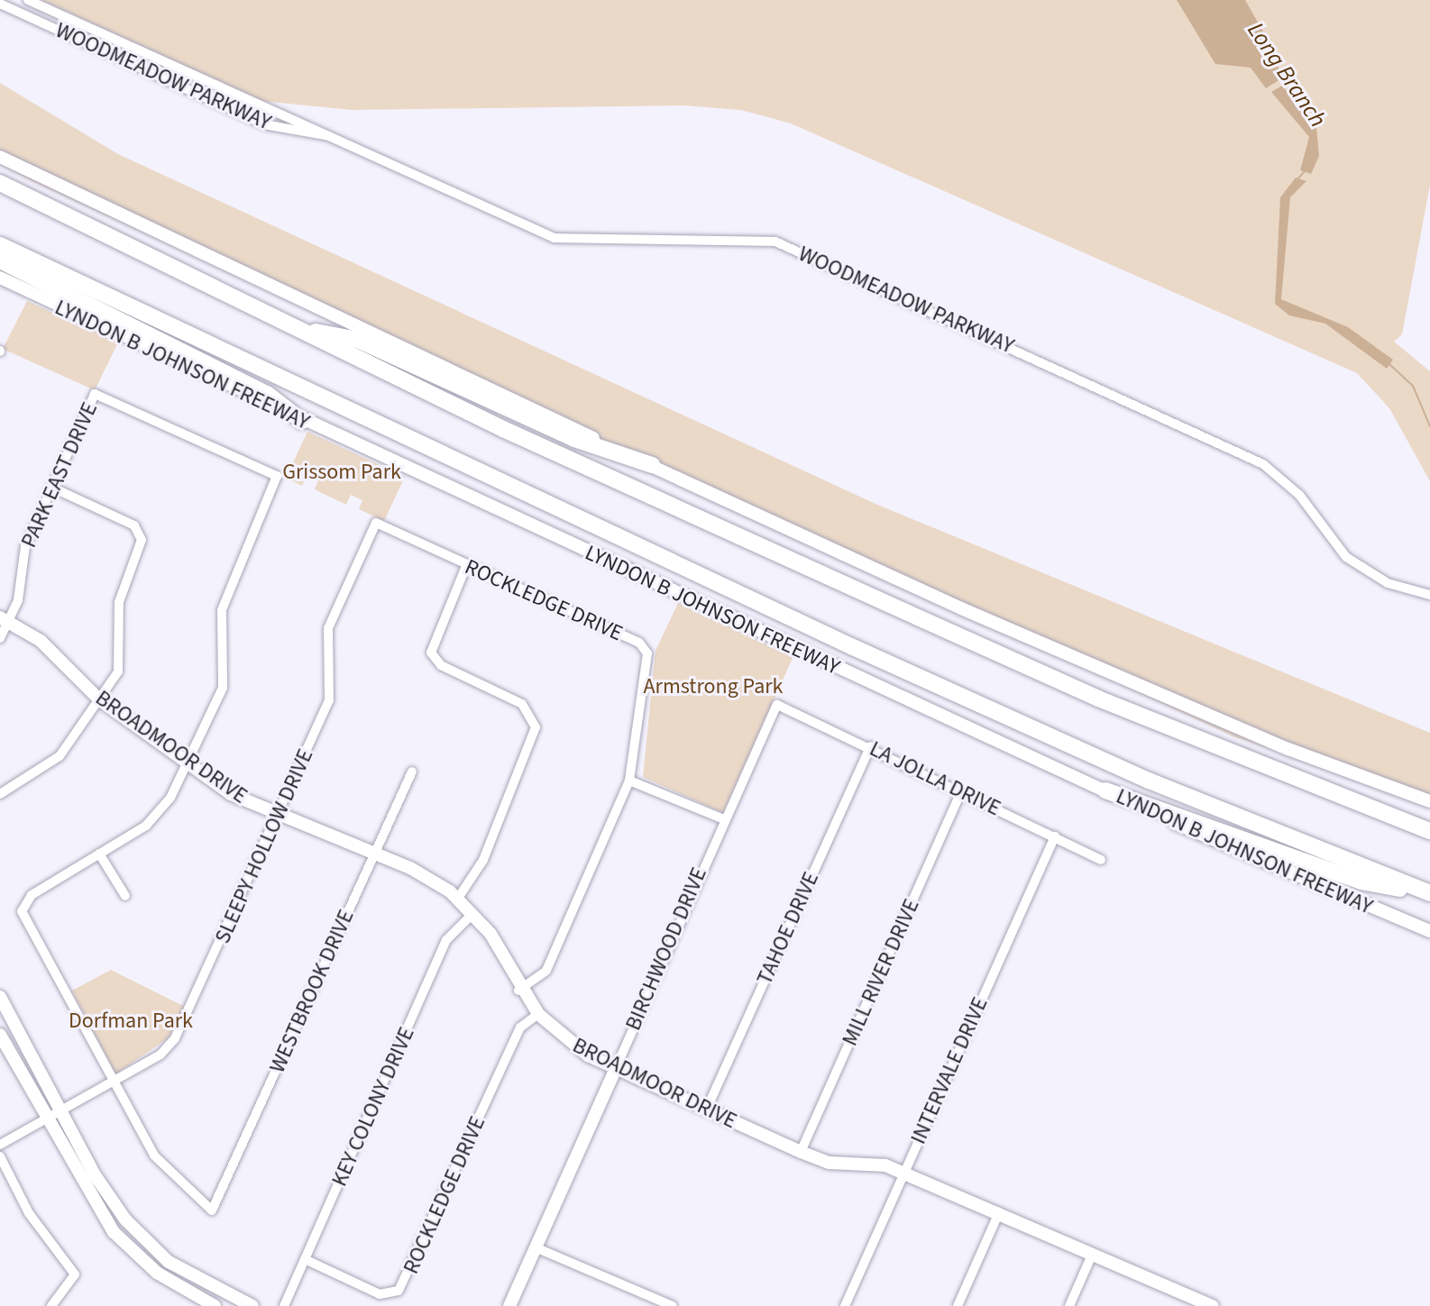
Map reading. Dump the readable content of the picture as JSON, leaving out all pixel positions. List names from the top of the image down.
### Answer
{
  "streets": {
    "highway": ["LYNDON B JOHNSON FREEWAY"],
    "main road": ["BROADMOOR DRIVE", "BIRCHWOOD DRIVE"],
    "street": [
      "WOODMEADOW PARKWAY",
      "PARK EAST DRIVE",
      "ROCKLEDGE DRIVE",
      "LA JOLLA DRIVE",
      "SLEEPY HOLLOW DRIVE",
      "TAHOE DRIVE",
      "MILL RIVER DRIVE",
      "WESTBROOK DRIVE",
      "INTERVALE DRIVE",
      "KEY COLONY DRIVE"
    ]
  },
  "crossings": [
    ["PARK EAST DRIVE", "BROADMOOR DRIVE"],
    ["ROCKLEDGE DRIVE", "BROADMOOR DRIVE"],
    ["ROCKLEDGE DRIVE", "SLEEPY HOLLOW DRIVE"],
    ["ROCKLEDGE DRIVE", "KEY COLONY DRIVE"],
    ["BROADMOOR DRIVE", "SLEEPY HOLLOW DRIVE"],
    ["BROADMOOR DRIVE", "TAHOE DRIVE"],
    ["BROADMOOR DRIVE", "BIRCHWOOD DRIVE"],
    ["BROADMOOR DRIVE", "MILL RIVER DRIVE"],
    ["BROADMOOR DRIVE", "WESTBROOK DRIVE"],
    ["BROADMOOR DRIVE", "INTERVALE DRIVE"],
    ["BROADMOOR DRIVE", "KEY COLONY DRIVE"],
    ["LA JOLLA DRIVE", "TAHOE DRIVE"],
    ["LA JOLLA DRIVE", "BIRCHWOOD DRIVE"],
    ["LA JOLLA DRIVE", "MILL RIVER DRIVE"],
    ["LA JOLLA DRIVE", "INTERVALE DRIVE"],
    ["SLEEPY HOLLOW DRIVE", "WESTBROOK DRIVE"]
  ],
  "water": ["Long Branch"],
  "parks": ["Grissom Park", "Armstrong Park", "Dorfman Park"]
}
